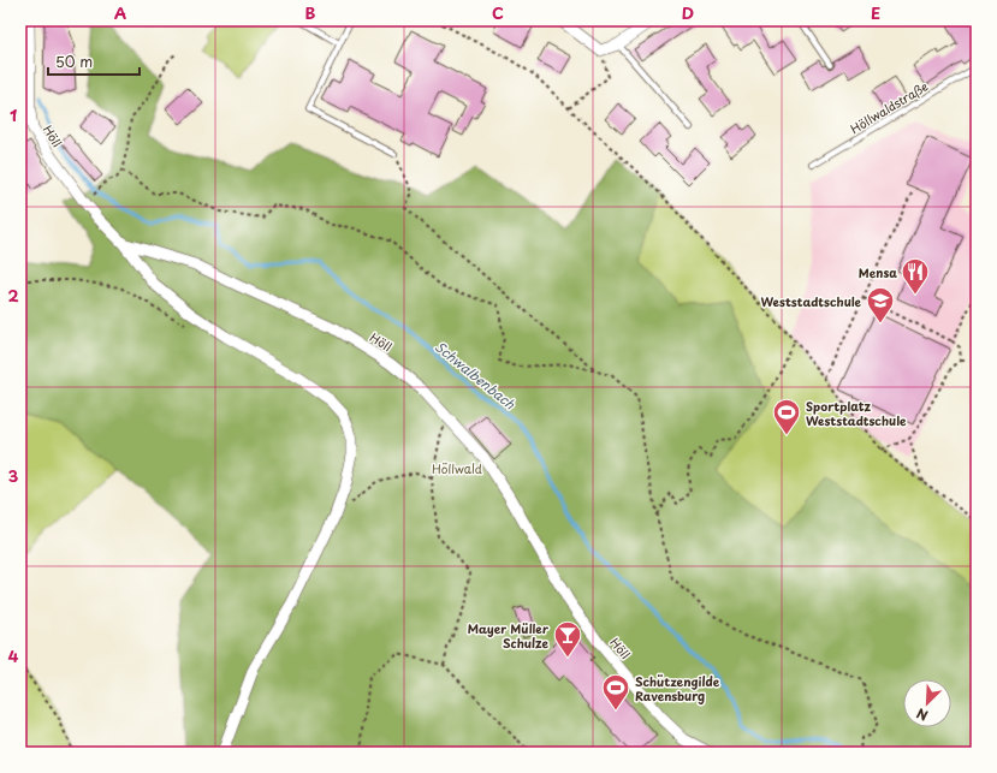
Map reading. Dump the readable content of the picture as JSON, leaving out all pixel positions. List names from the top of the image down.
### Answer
{
  "streets": {
    "street": ["Höll"],
    "lane": ["Höllwaldstraße"]
  },
  "water": ["Schwalbenbach"],
  "parks": ["Höllwald"],
  "places": {
    "restaurant": ["Mensa"],
    "school or university": ["Weststadtschule"],
    "sports": ["Sportplatz Weststadtschule", "Schützengilde Ravensburg"],
    "bar": ["Mayer Müller Schulze"]
  },
  "scale_bar": "50 m",
  "north": "bottom left",
  "grid": {
    "columns": [
      "A",
      "B",
      "C",
      "D",
      "E"
    ],
    "rows": [
      "1",
      "2",
      "3",
      "4"
    ]
  }
}
